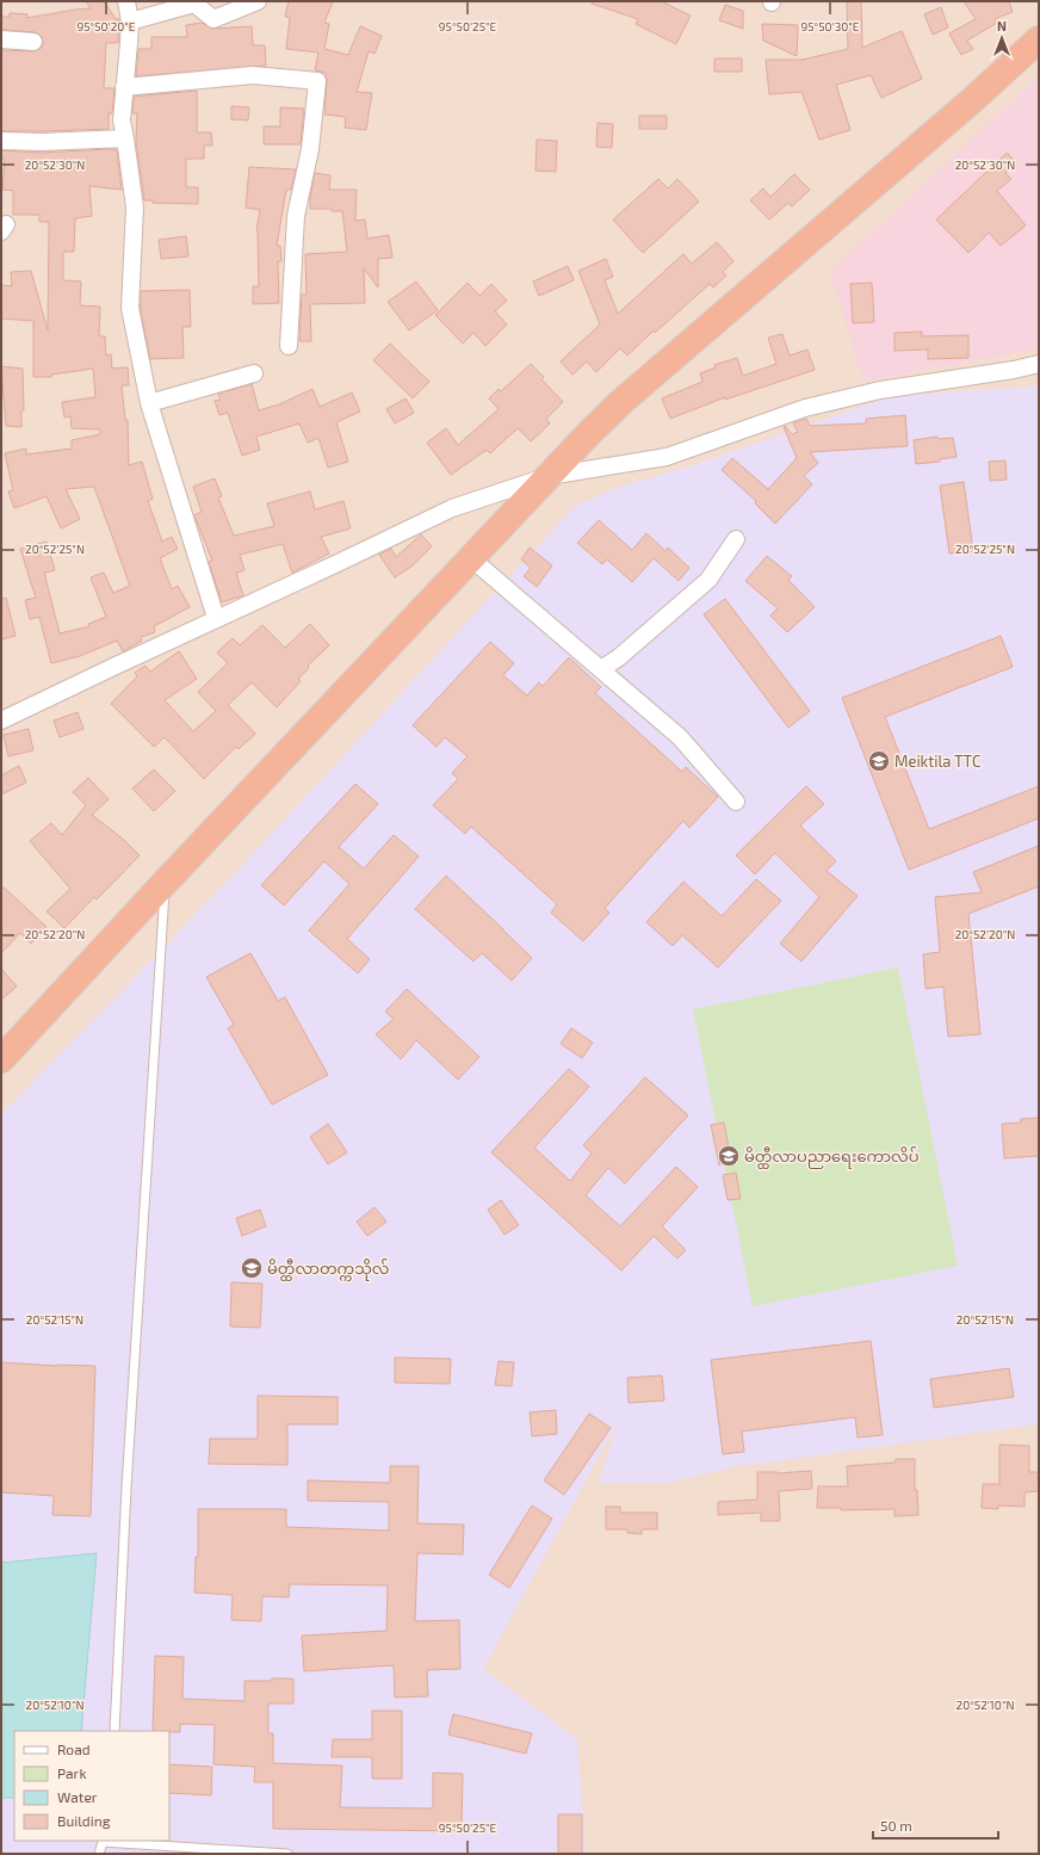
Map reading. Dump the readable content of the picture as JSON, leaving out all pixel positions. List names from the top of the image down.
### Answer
{
  "places": {
    "school or university": ["Meiktila TTC", "မိတ္ထီလာပညာရေးကောလိပ်", "မိတ္ထီလာတက္ကသိုလ်"]
  },
  "legend": [
    "Road",
    "Park",
    "Water",
    "Building"
  ],
  "scale_bar": "50 m",
  "north": "top",
  "coordinates": [
    "95°50'20\"E",
    "95°50'25\"E",
    "95°50'30\"E",
    "20°52'30\"N",
    "20°52'25\"N",
    "20°52'20\"N",
    "20°52'15\"N",
    "20°52'10\"N"
  ]
}
